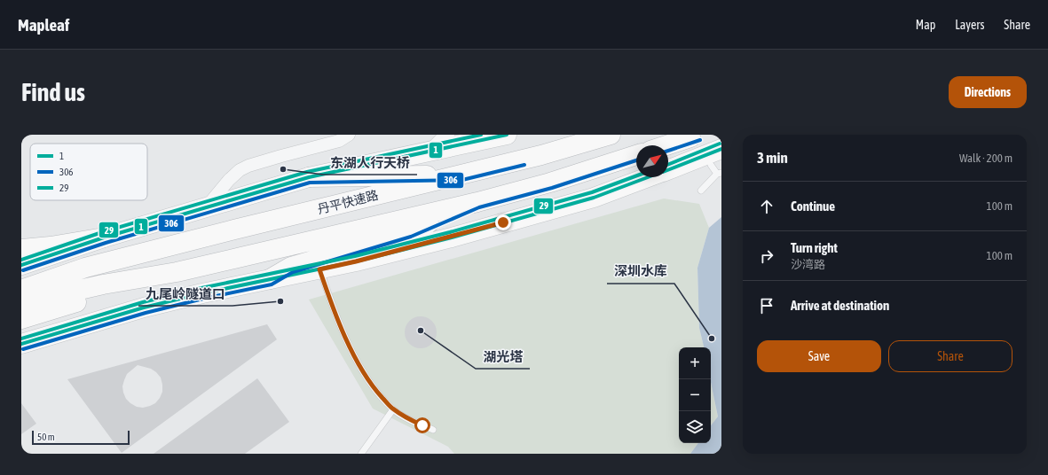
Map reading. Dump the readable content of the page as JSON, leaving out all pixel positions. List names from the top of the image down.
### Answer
{
  "streets": {
    "main road": ["丹平快速路"]
  },
  "places": [
    "东湖人行天桥",
    "九尾岭隧道口",
    "湖光塔",
    "深圳水库"
  ],
  "lines": ["transit line 1", "transit line 29", "transit line 306"],
  "legend": ["1", "306", "29"],
  "scale_bar": "50 m",
  "north": "top right",
  "page": {
    "header": "Mapleaf",
    "nav": ["Map", "Layers", "Share"],
    "buttons": [
      "Directions",
      ["Save", "Share"]
    ],
    "title": "Find us",
    "heading": ["3 min", "Walk · 200 m"],
    "list": [
      ["Continue", "100 m"],
      ["Turn right", "沙湾路", "100 m"],
      "Arrive at destination"
    ],
    "map_buttons": ["+", "−"],
    "scale": "50 m"
  }
}
